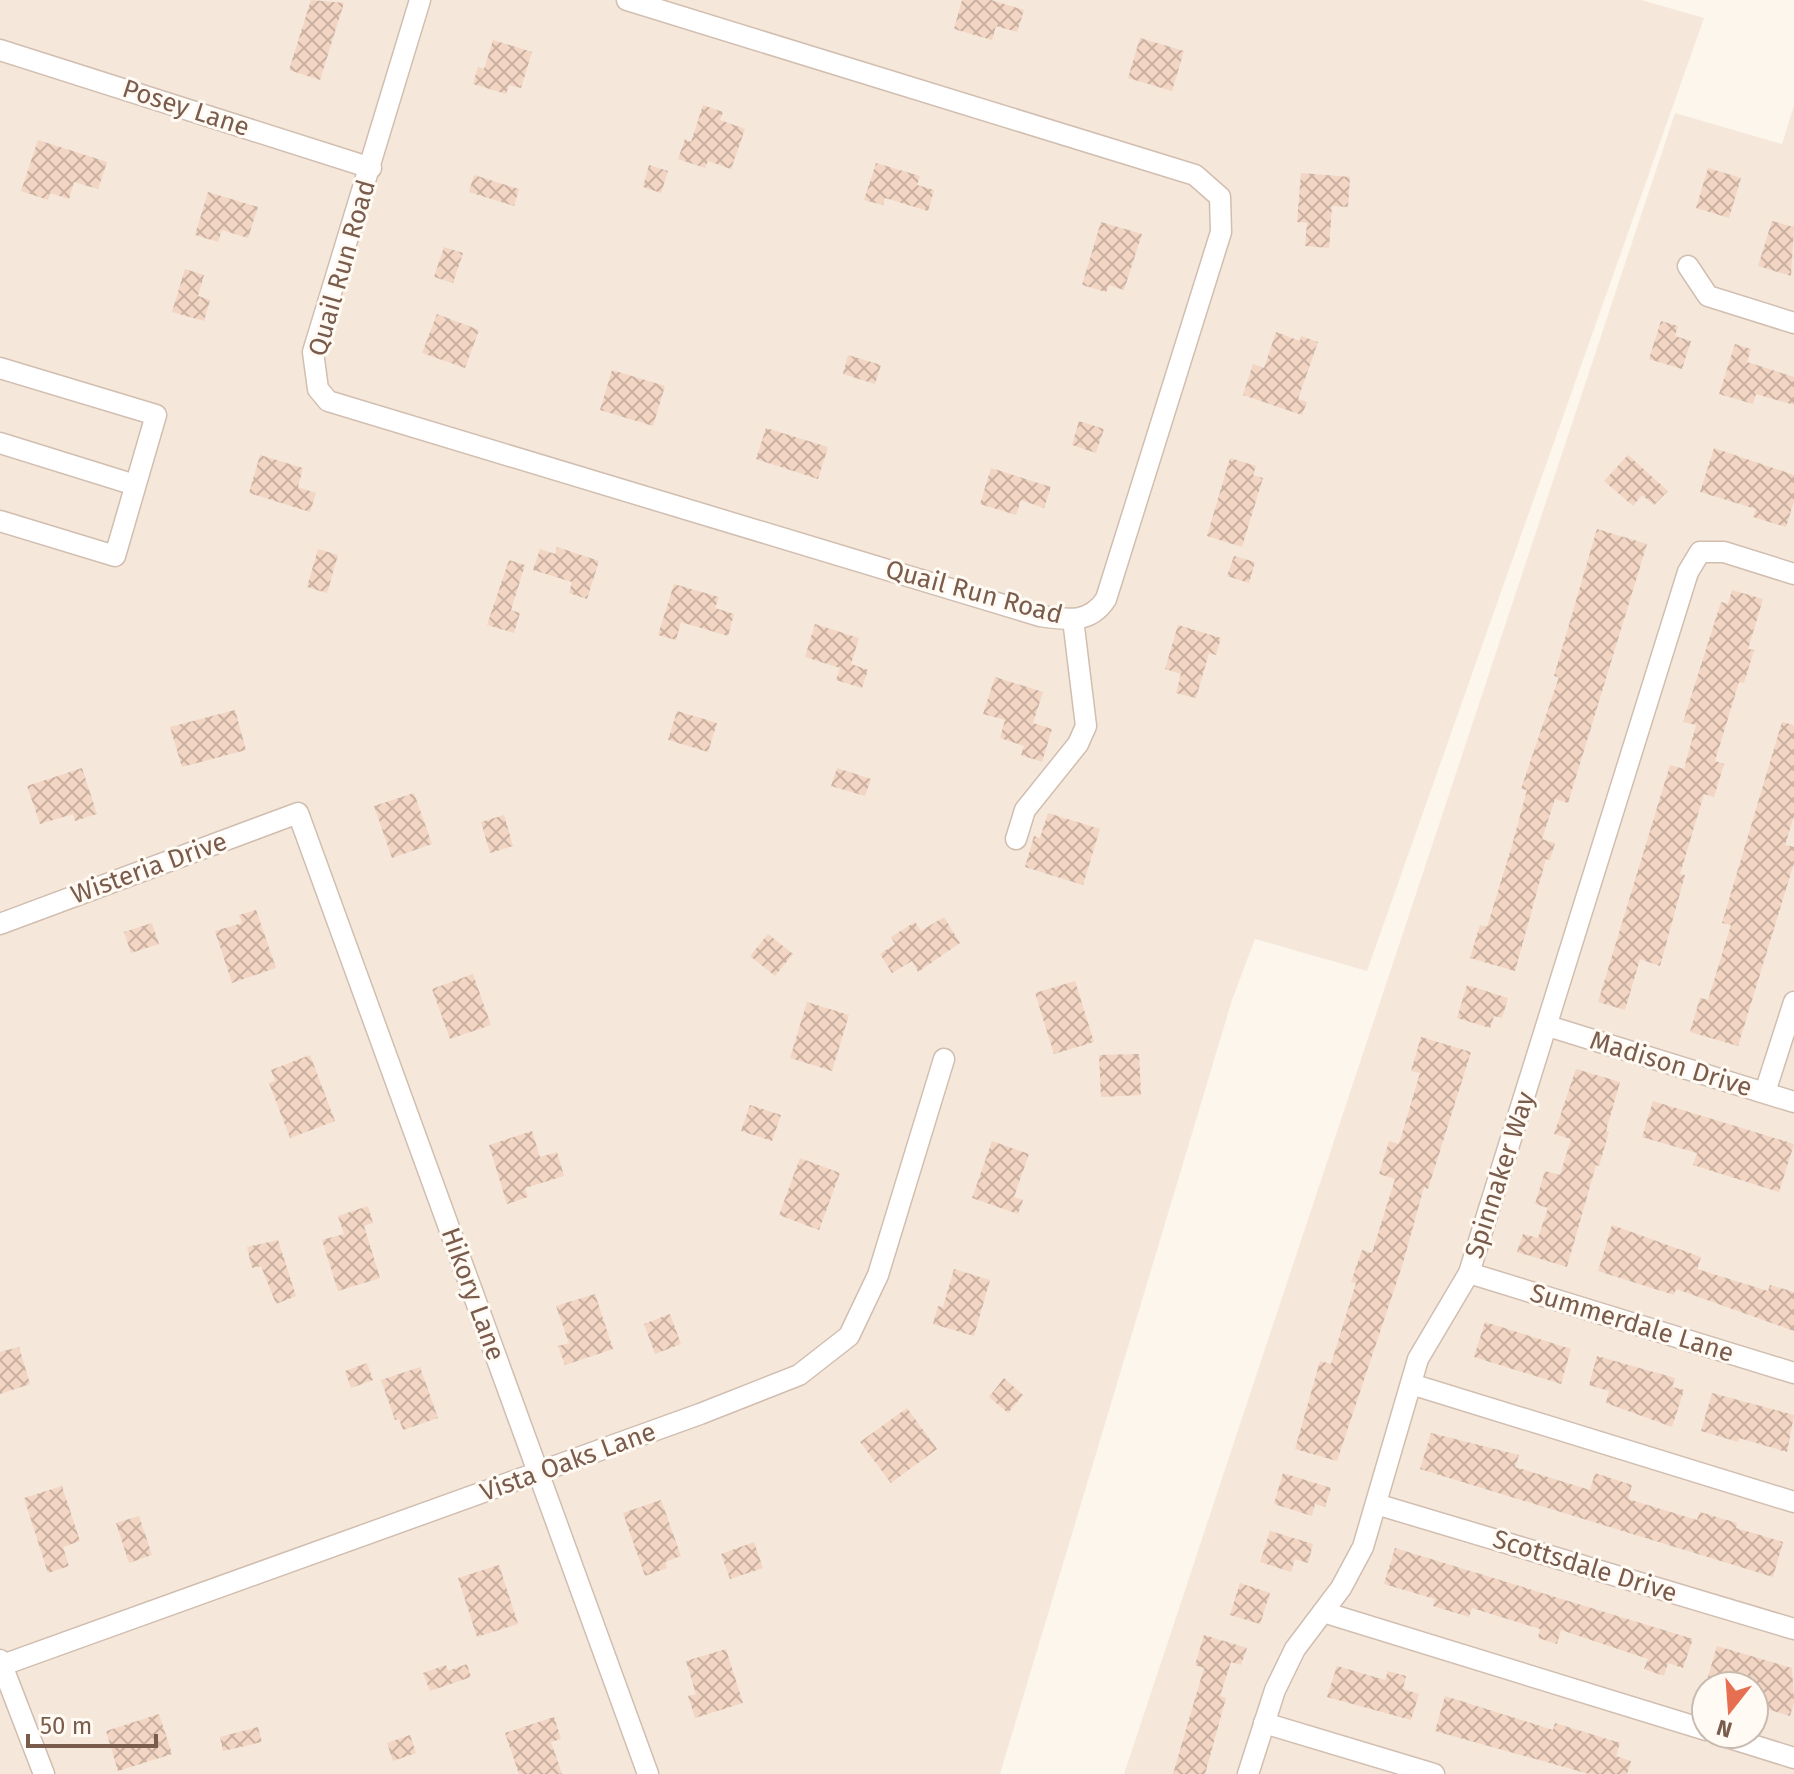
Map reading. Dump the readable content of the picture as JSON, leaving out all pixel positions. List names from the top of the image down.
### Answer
{
  "streets": {
    "street": [
      "Posey Lane",
      "Quail Run Road",
      "Wisteria Drive",
      "Madison Drive",
      "Spinnaker Way",
      "Hikory Lane",
      "Summerdale Lane",
      "Vista Oaks Lane",
      "Scottsdale Drive"
    ]
  },
  "crossings": [
    ["Posey Lane", "Quail Run Road"],
    ["Wisteria Drive", "Hikory Lane"],
    ["Madison Drive", "Spinnaker Way"],
    ["Spinnaker Way", "Summerdale Lane"],
    ["Spinnaker Way", "Scottsdale Drive"],
    ["Hikory Lane", "Vista Oaks Lane"]
  ],
  "scale_bar": "50 m",
  "north": "bottom"
}
